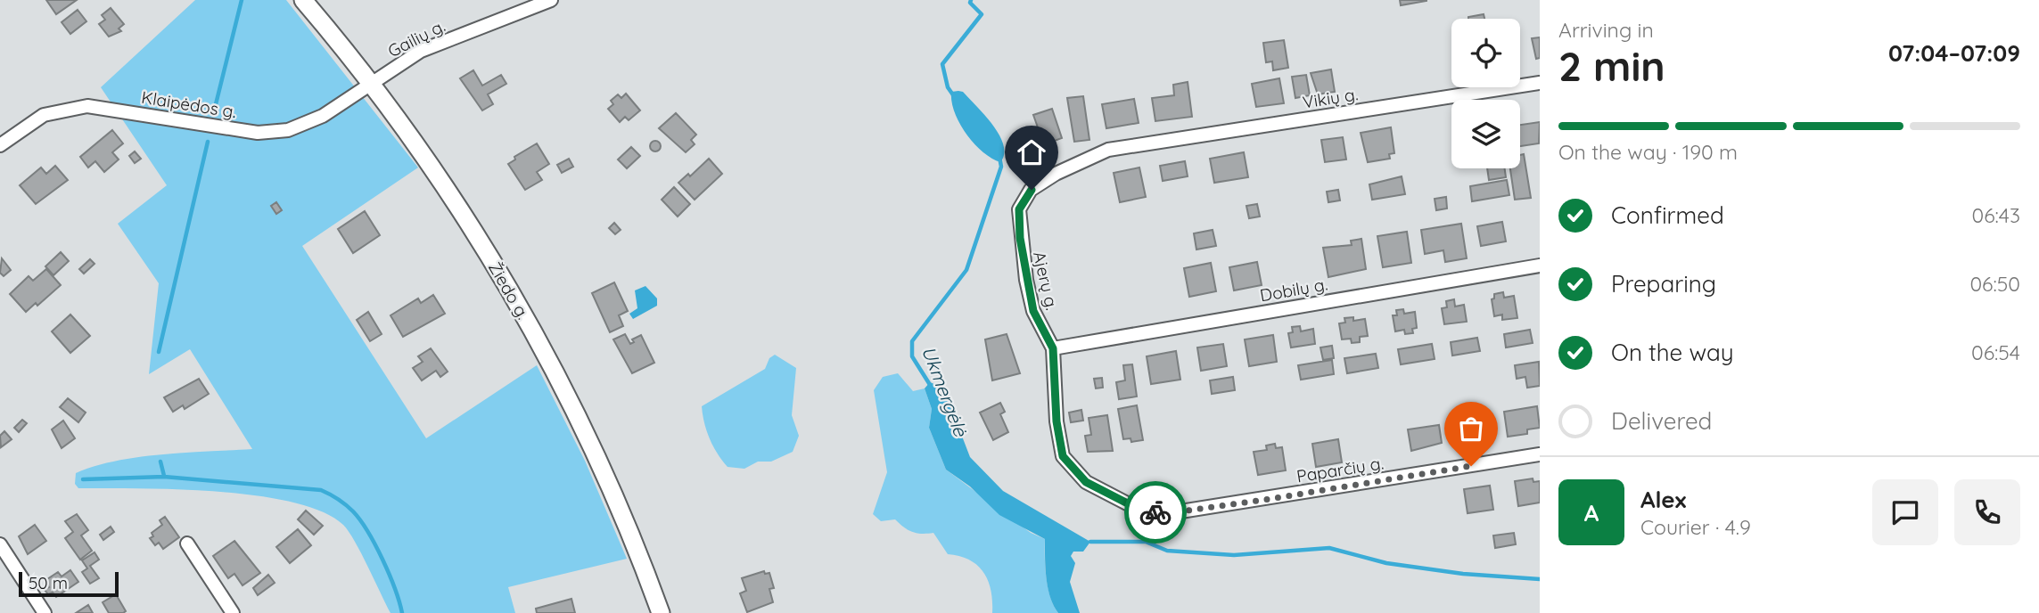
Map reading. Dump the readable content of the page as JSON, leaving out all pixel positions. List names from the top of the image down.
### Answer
{
  "streets": {
    "street": [
      "Gailių g.",
      "Vikių g.",
      "Klaipėdos g.",
      "Ajerų g.",
      "Dobilų g.",
      "Žiedo g.",
      "Paparčių g."
    ]
  },
  "crossings": [
    ["Gailių g.", "Klaipėdos g."],
    ["Gailių g.", "Žiedo g."],
    ["Vikių g.", "Ajerų g."],
    ["Klaipėdos g.", "Žiedo g."],
    ["Ajerų g.", "Dobilų g."],
    ["Ajerų g.", "Paparčių g."]
  ],
  "water": ["Ukmergėlė"],
  "scale_bar": "50 m",
  "page": {
    "heading": ["2 min", "Arriving in", "07:04–07:09"],
    "panel": ["Alex", "Courier · 4.9"],
    "bar": "On the way · 190 m",
    "list": [
      ["Confirmed", "06:43"],
      ["Preparing", "06:50"],
      ["On the way", "06:54"],
      "Delivered"
    ],
    "round": "A",
    "scale": "50 m"
  }
}
